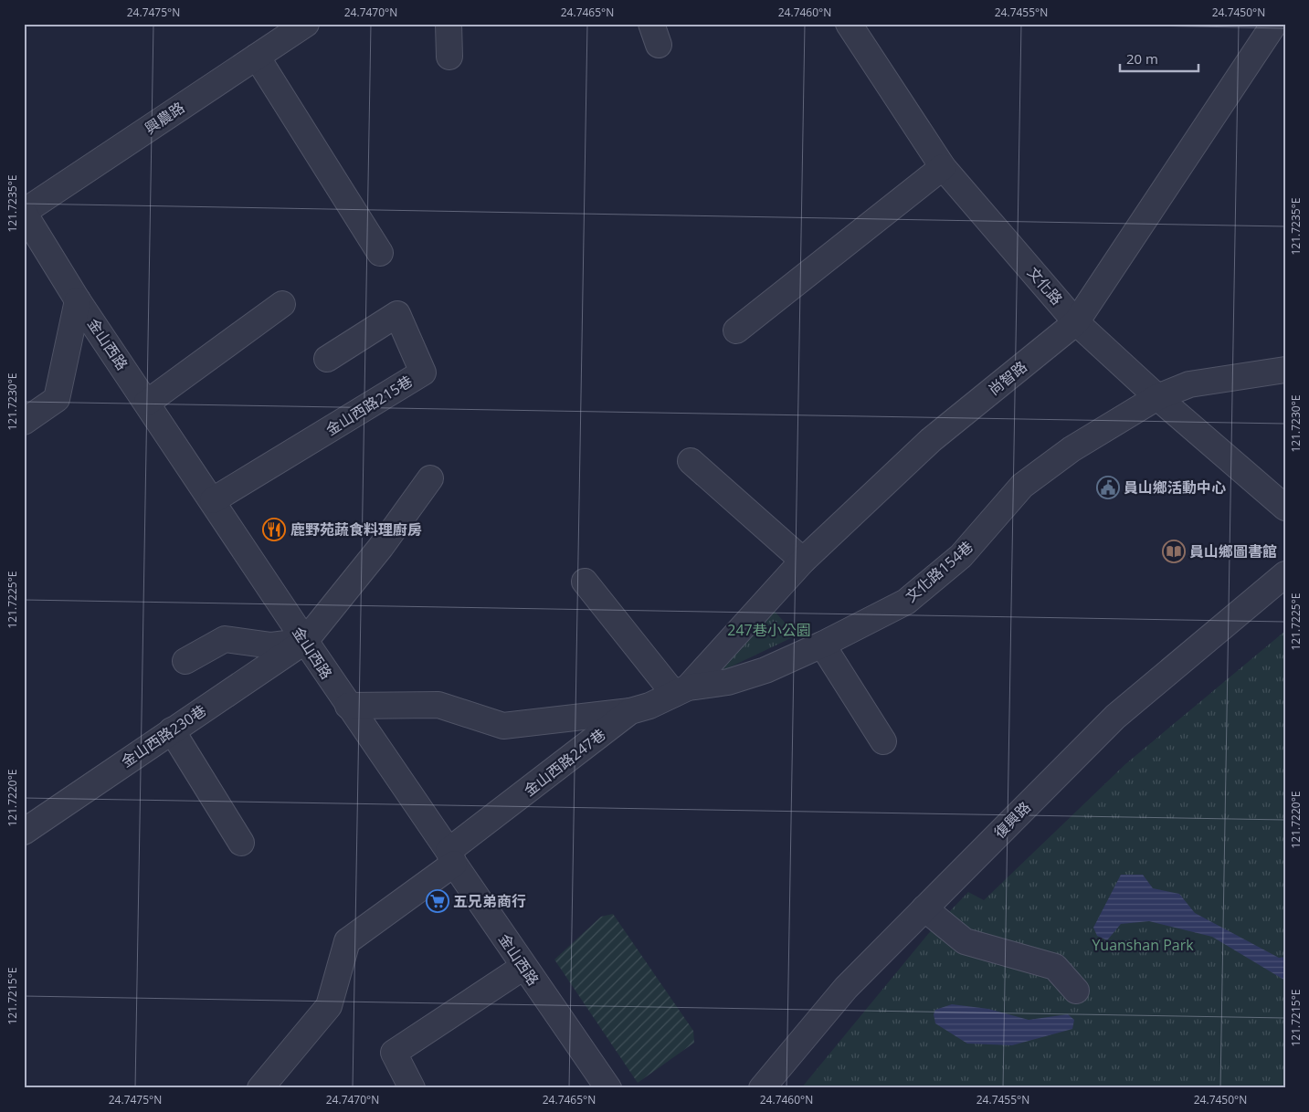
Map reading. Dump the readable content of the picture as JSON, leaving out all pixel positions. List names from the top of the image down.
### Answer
{
  "streets": {
    "street": [
      "興農路",
      "文化路",
      "金山西路",
      "尚智路",
      "金山西路215巷",
      "文化路154巷",
      "金山西路230巷",
      "金山西路247巷",
      "復興路"
    ]
  },
  "crossings": [
    ["興農路", "金山西路"],
    ["文化路", "尚智路"],
    ["文化路", "文化路154巷"],
    ["金山西路", "金山西路215巷"],
    ["金山西路", "金山西路230巷"],
    ["金山西路", "金山西路247巷"],
    ["尚智路", "文化路154巷"],
    ["尚智路", "金山西路247巷"],
    ["文化路154巷", "金山西路247巷"]
  ],
  "parks": ["247巷小公園", "Yuanshan Park"],
  "places": {
    "public building": ["員山鄉活動中心"],
    "restaurant": ["鹿野苑蔬食料理廚房"],
    "library": ["員山鄉圖書館"],
    "supermarket": ["五兄弟商行"]
  },
  "scale_bar": "20 m",
  "coordinates": [
    "24.7475°N",
    "24.7470°N",
    "24.7465°N",
    "24.7460°N",
    "24.7455°N",
    "24.7450°N",
    "121.7235°E",
    "121.7230°E",
    "121.7225°E",
    "121.7220°E",
    "121.7215°E"
  ]
}
